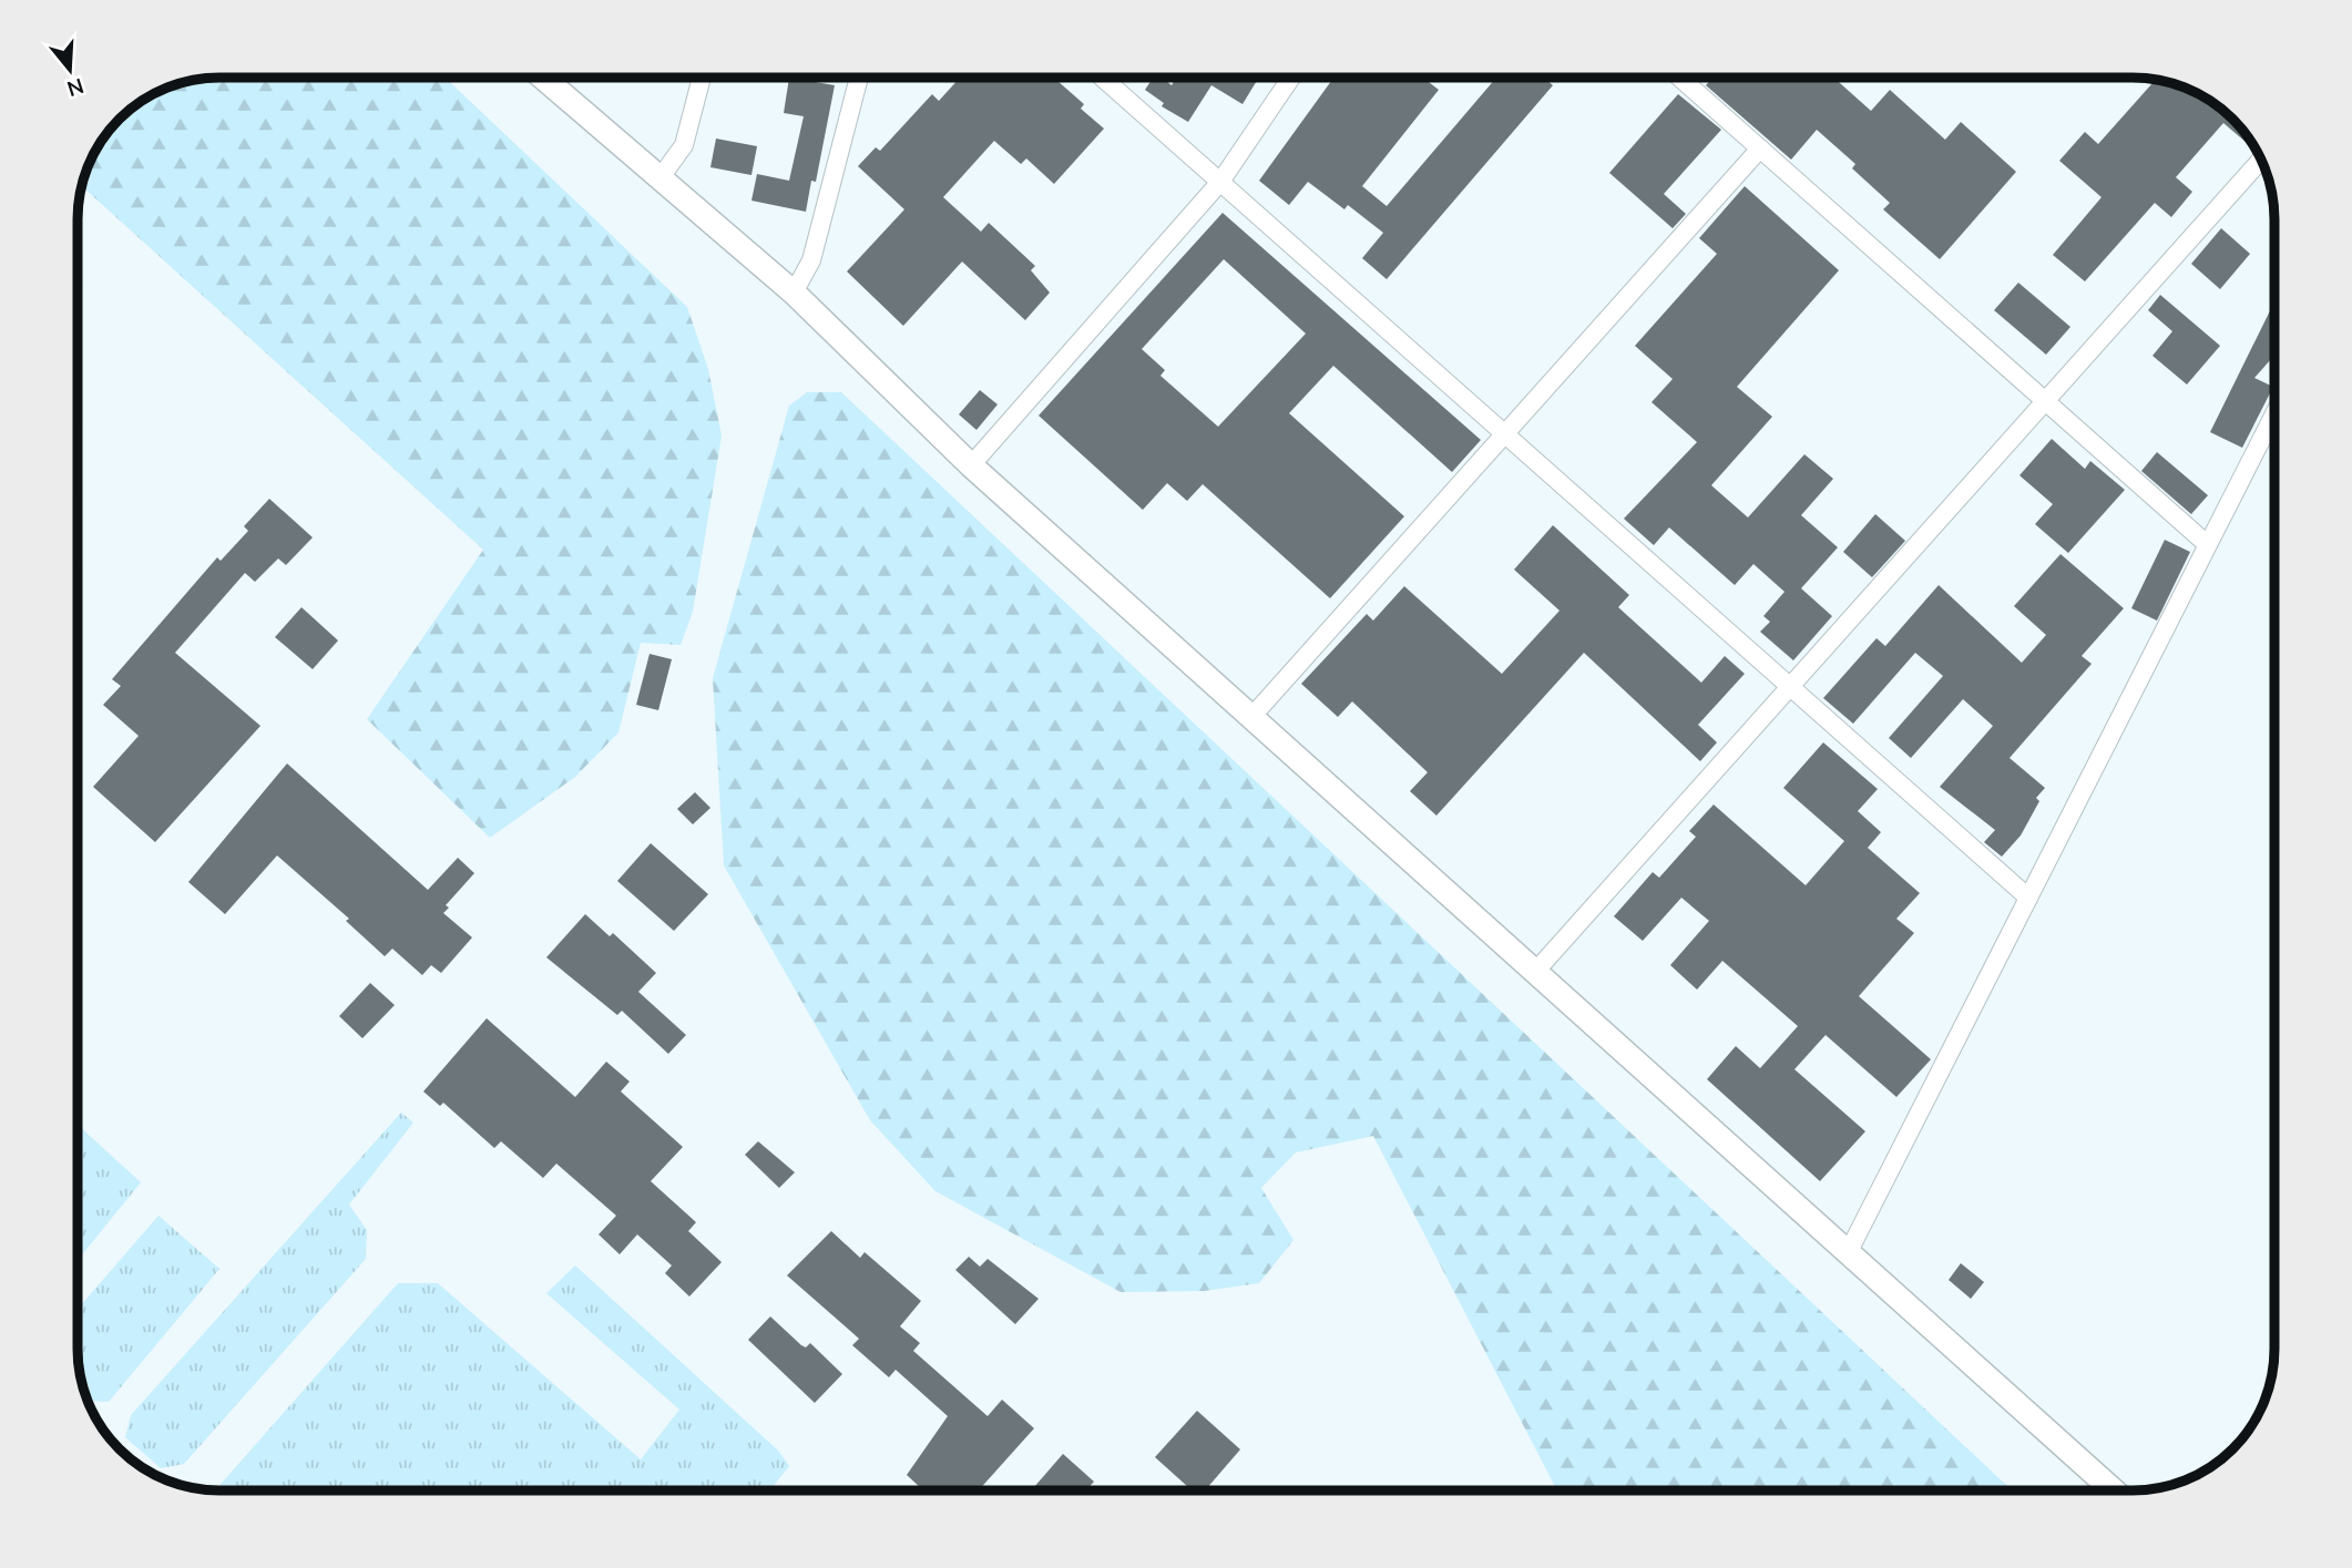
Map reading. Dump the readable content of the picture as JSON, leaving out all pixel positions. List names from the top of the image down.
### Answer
{
  "north": "bottom"
}
